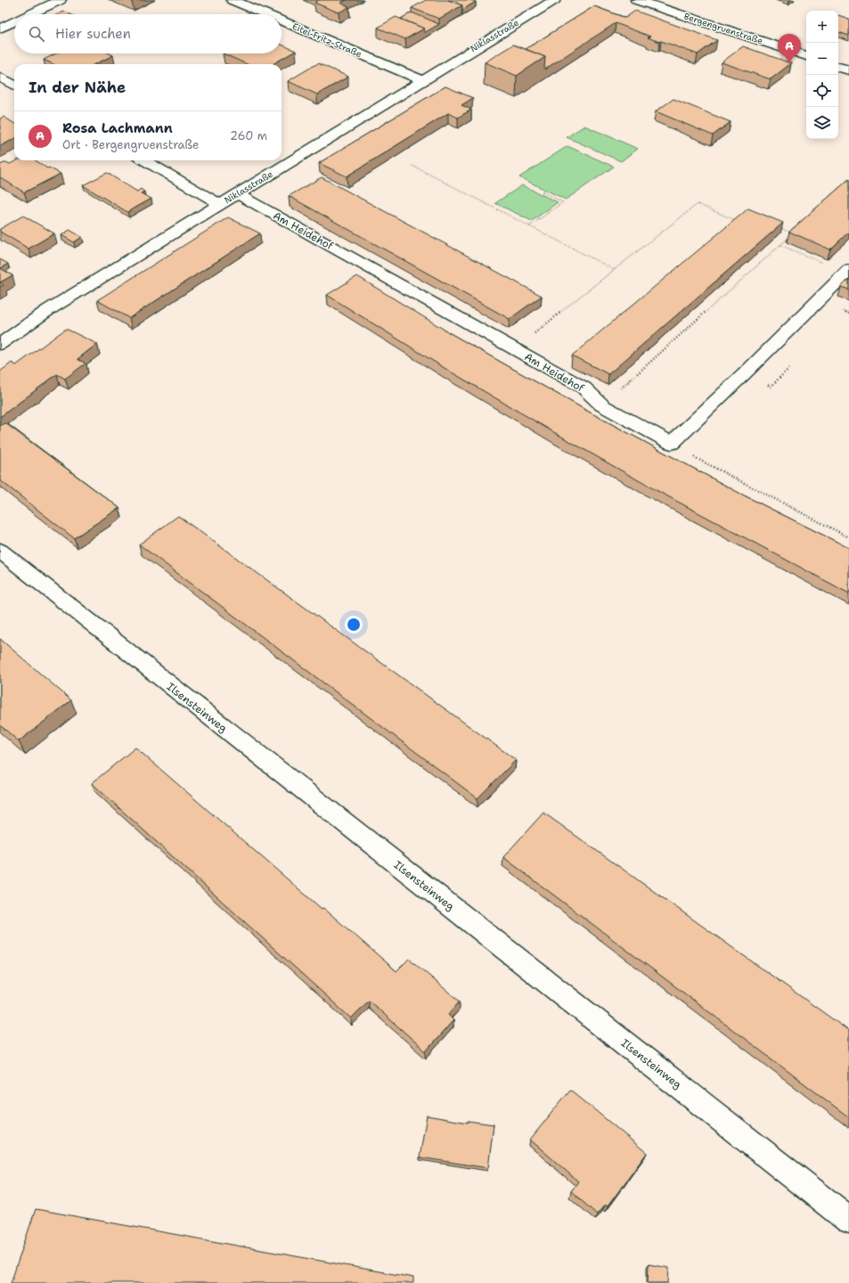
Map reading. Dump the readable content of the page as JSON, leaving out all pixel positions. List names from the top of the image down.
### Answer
{
  "streets": {
    "street": [
      "Bergengruenstraße",
      "Niklasstraße",
      "Eitel-Fritz-Straße",
      "Am Heidehof",
      "Ilsensteinweg"
    ]
  },
  "crossings": [
    ["Niklasstraße", "Eitel-Fritz-Straße"],
    ["Niklasstraße", "Am Heidehof"]
  ],
  "page": {
    "map_buttons": ["+", "−"],
    "search": "Hier suchen",
    "pins": "A",
    "heading": "In der Nähe",
    "list": [
      {
        "mark": "A",
        "name": "Rosa Lachmann",
        "note": "Ort · Bergengruenstraße",
        "value": "260 m"
      }
    ]
  }
}
